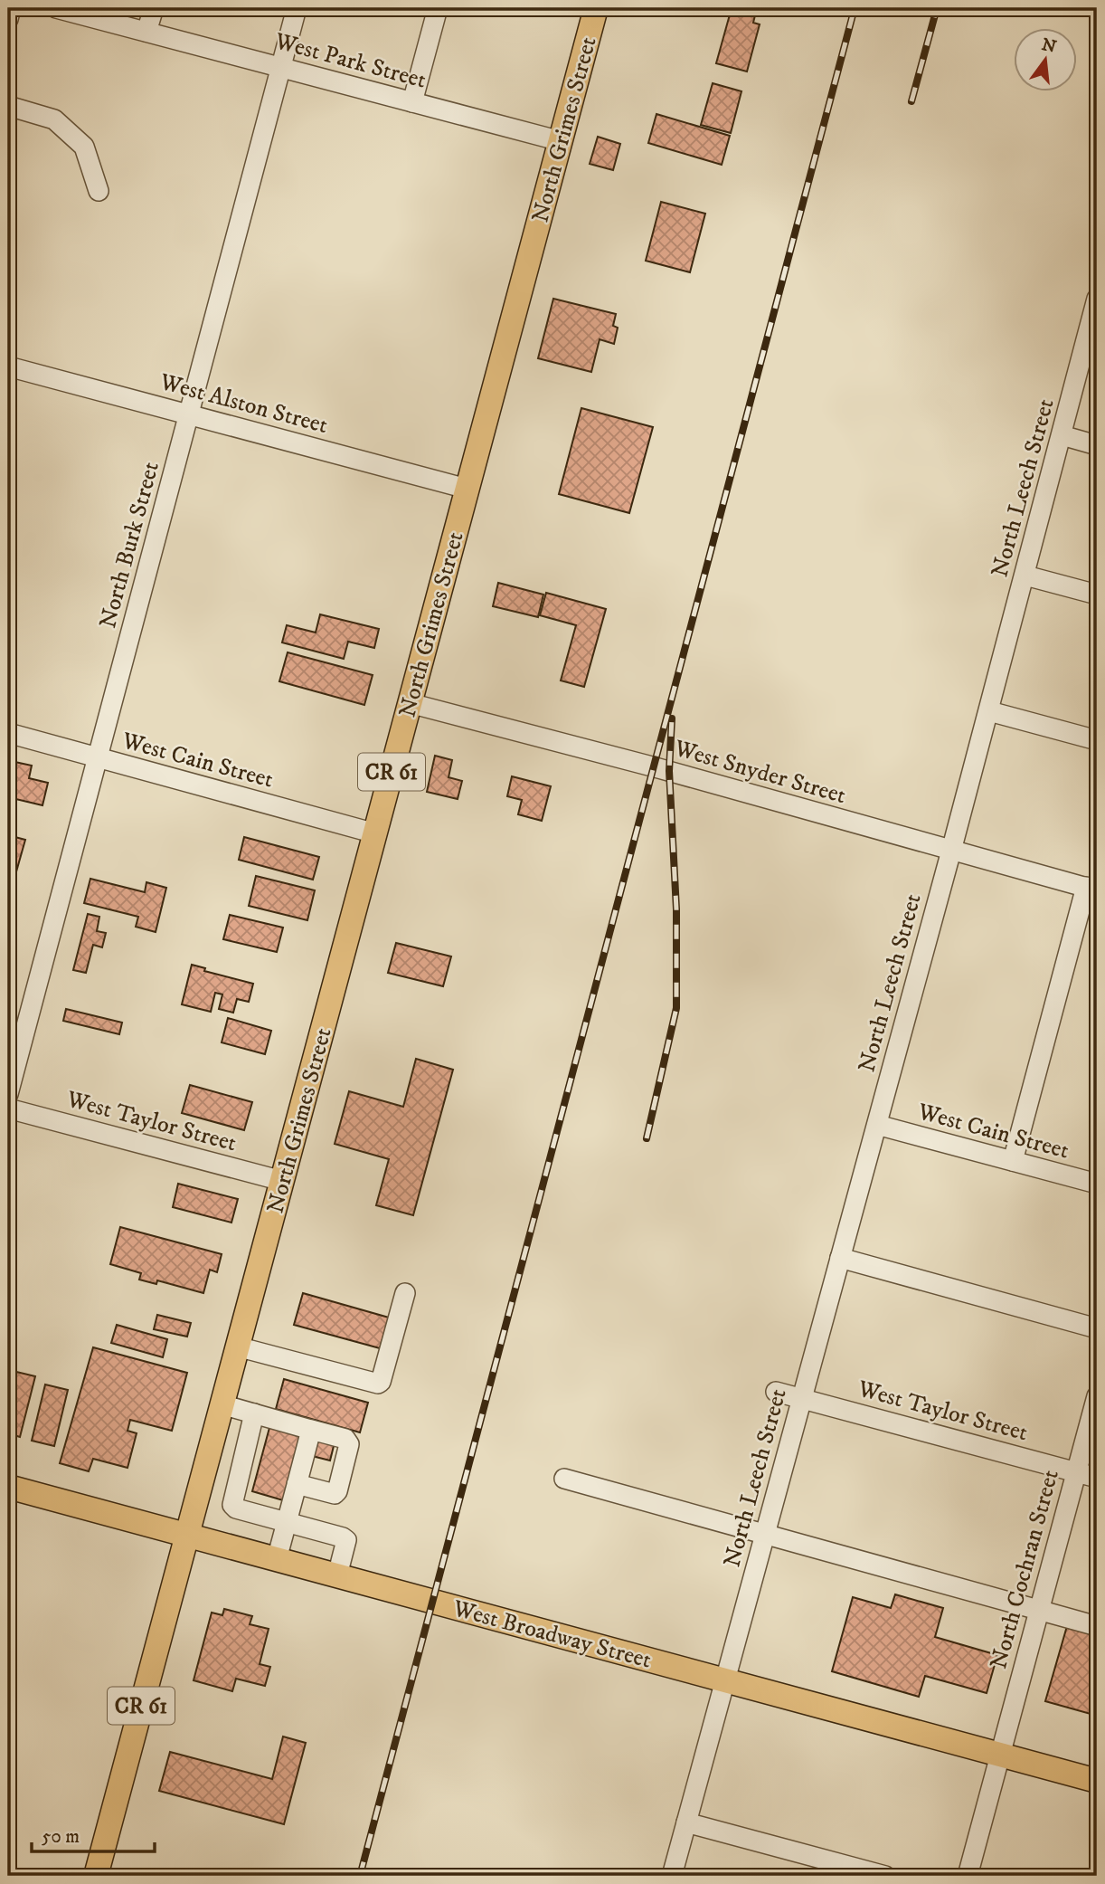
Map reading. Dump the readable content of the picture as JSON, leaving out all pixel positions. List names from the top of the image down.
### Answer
{
  "streets": {
    "main road": ["North Grimes Street", "CR 61", "West Broadway Street"],
    "street": [
      "West Park Street",
      "West Alston Street",
      "North Leech Street",
      "North Burk Street",
      "West Cain Street",
      "West Snyder Street",
      "West Taylor Street",
      "North Cochran Street"
    ]
  },
  "crossings": [
    ["West Park Street", "North Grimes Street"],
    ["West Park Street", "North Burk Street"],
    ["North Grimes Street", "West Alston Street"],
    ["North Grimes Street", "West Cain Street"],
    ["North Grimes Street", "West Snyder Street"],
    ["North Grimes Street", "CR 61"],
    ["North Grimes Street", "West Taylor Street"],
    ["North Grimes Street", "West Broadway Street"],
    ["West Alston Street", "North Burk Street"],
    ["North Leech Street", "West Cain Street"],
    ["North Leech Street", "West Snyder Street"],
    ["North Leech Street", "West Taylor Street"],
    ["North Leech Street", "West Broadway Street"],
    ["North Burk Street", "West Cain Street"],
    ["CR 61", "West Broadway Street"],
    ["West Taylor Street", "North Cochran Street"],
    ["North Cochran Street", "West Broadway Street"]
  ],
  "scale_bar": "50 m",
  "north": "top"
}
